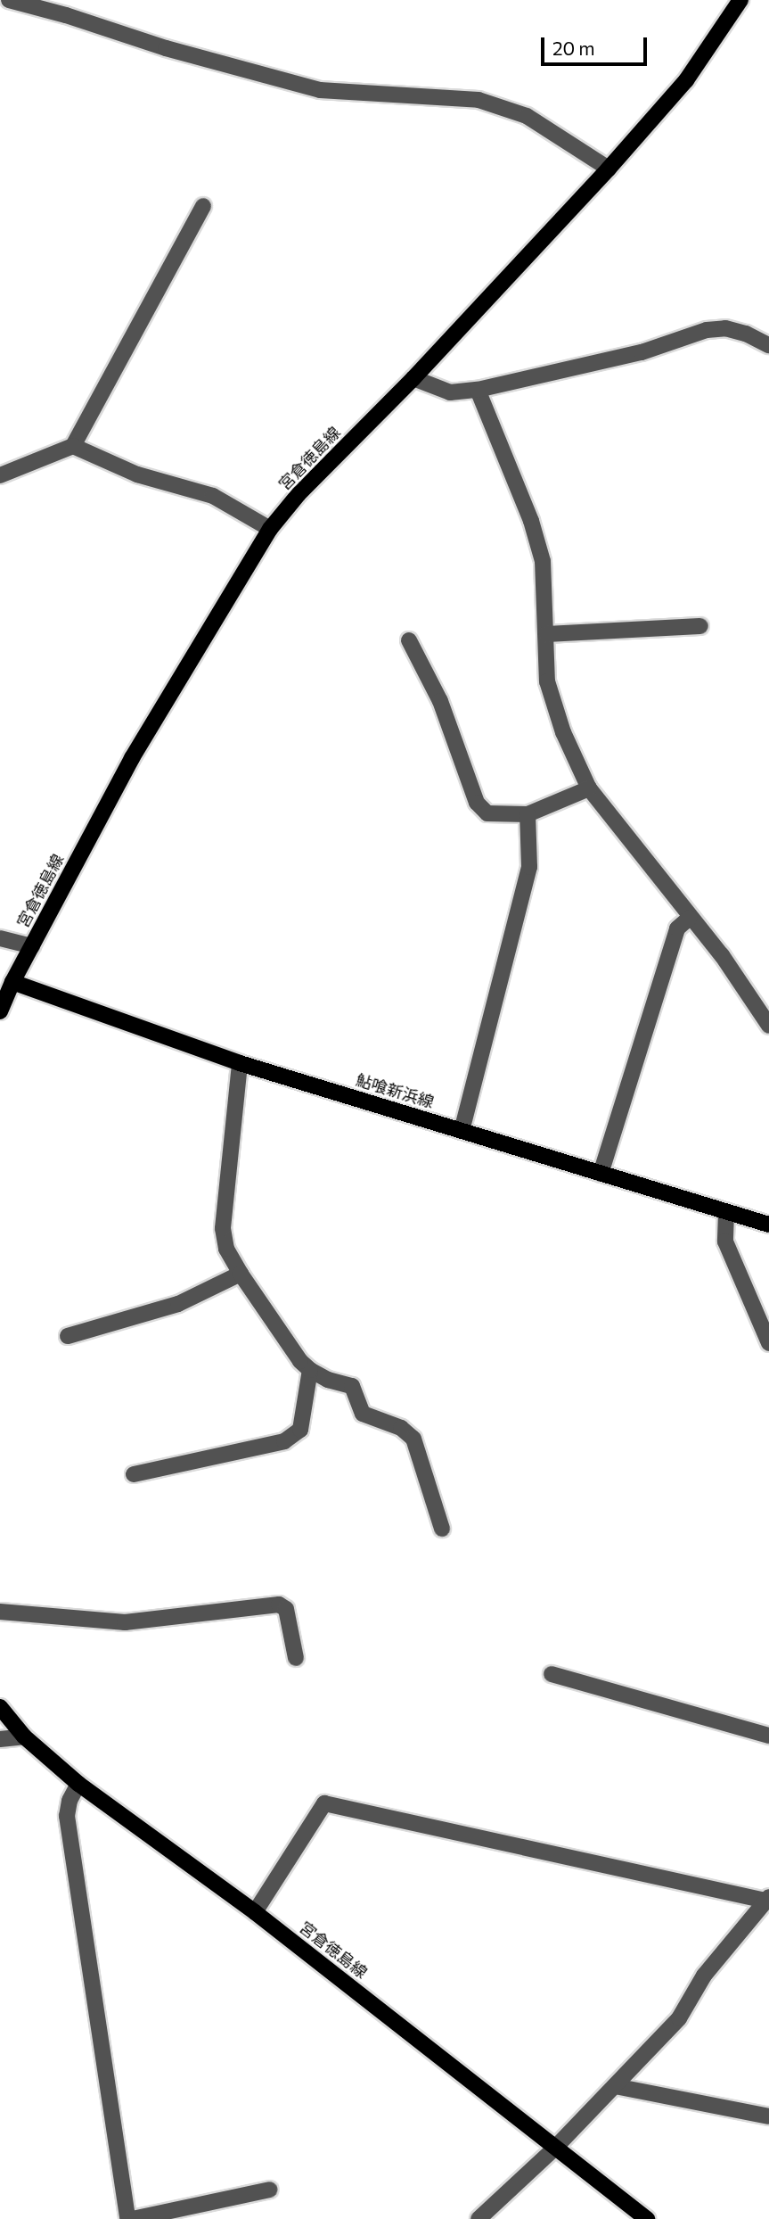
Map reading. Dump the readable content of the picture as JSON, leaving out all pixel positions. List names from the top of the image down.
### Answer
{
  "streets": {
    "main road": ["宮倉徳島線", "鮎喰新浜線"]
  },
  "crossings": [
    ["宮倉徳島線", "鮎喰新浜線"]
  ],
  "scale_bar": "20 m"
}
